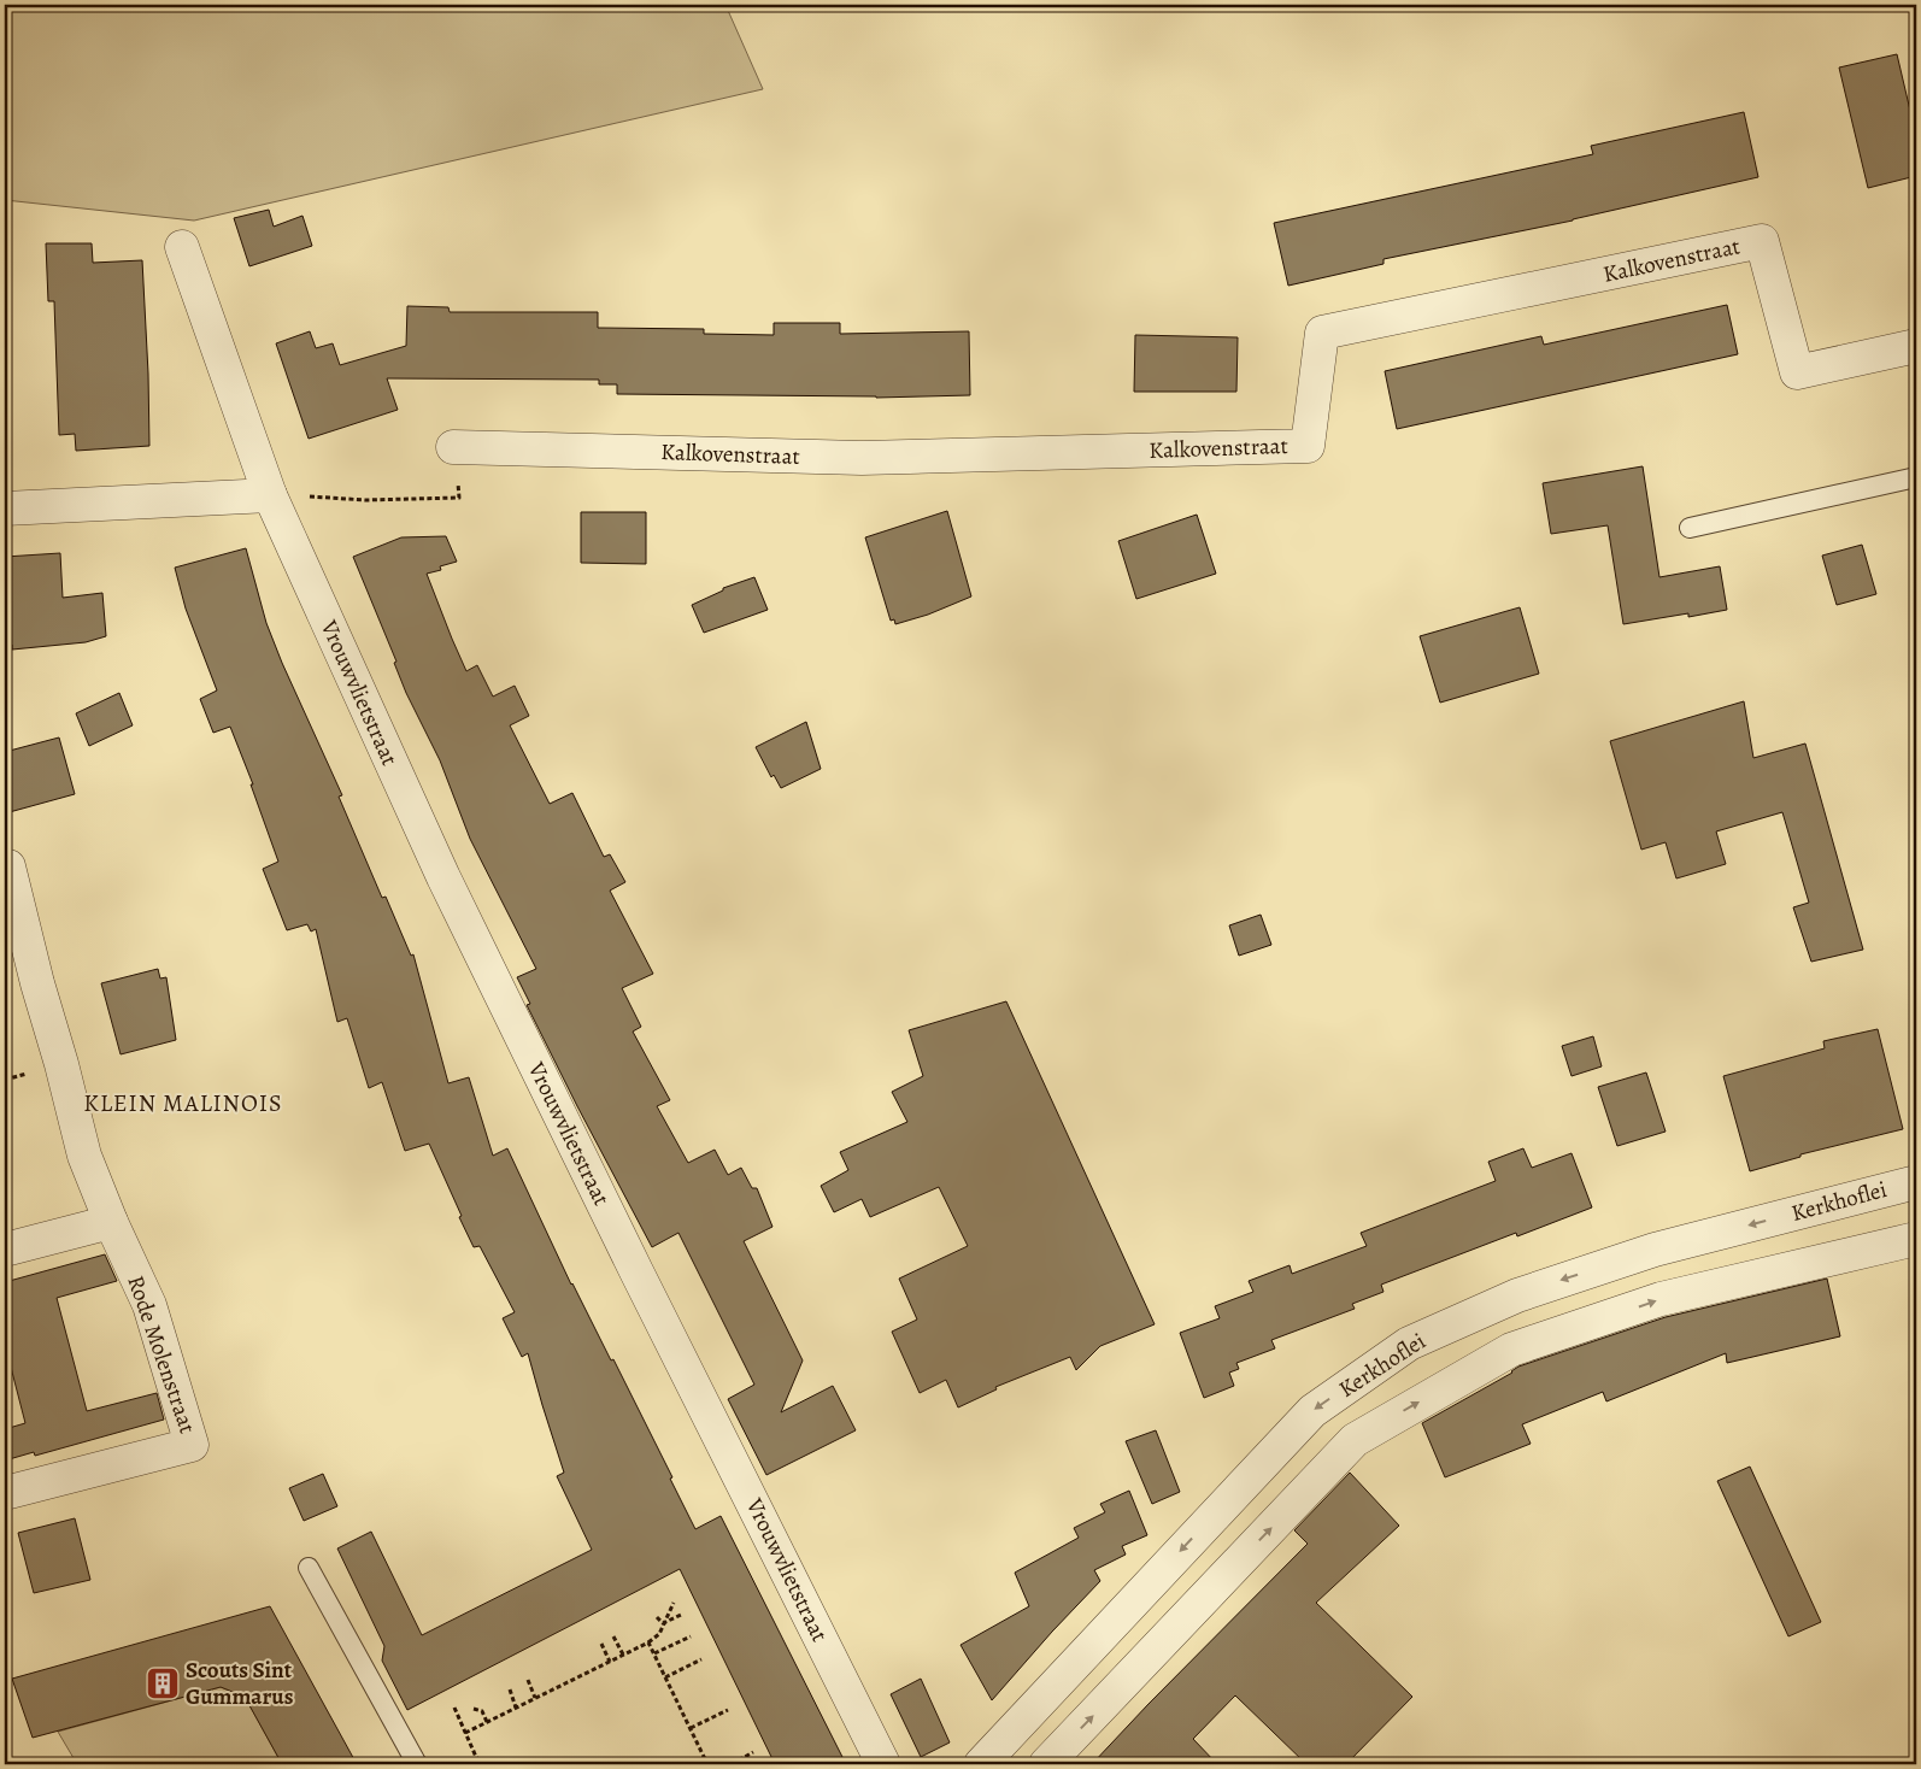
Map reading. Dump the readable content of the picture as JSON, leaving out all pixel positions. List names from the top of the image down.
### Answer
{
  "streets": {
    "street": [
      "Kalkovenstraat",
      "Vrouwvlietstraat",
      "Kerkhoflei",
      "Rode Molenstraat"
    ]
  },
  "districts": ["KLEIN MALINOIS"],
  "places": {
    "building": ["Scouts Sint Gummarus"]
  }
}
